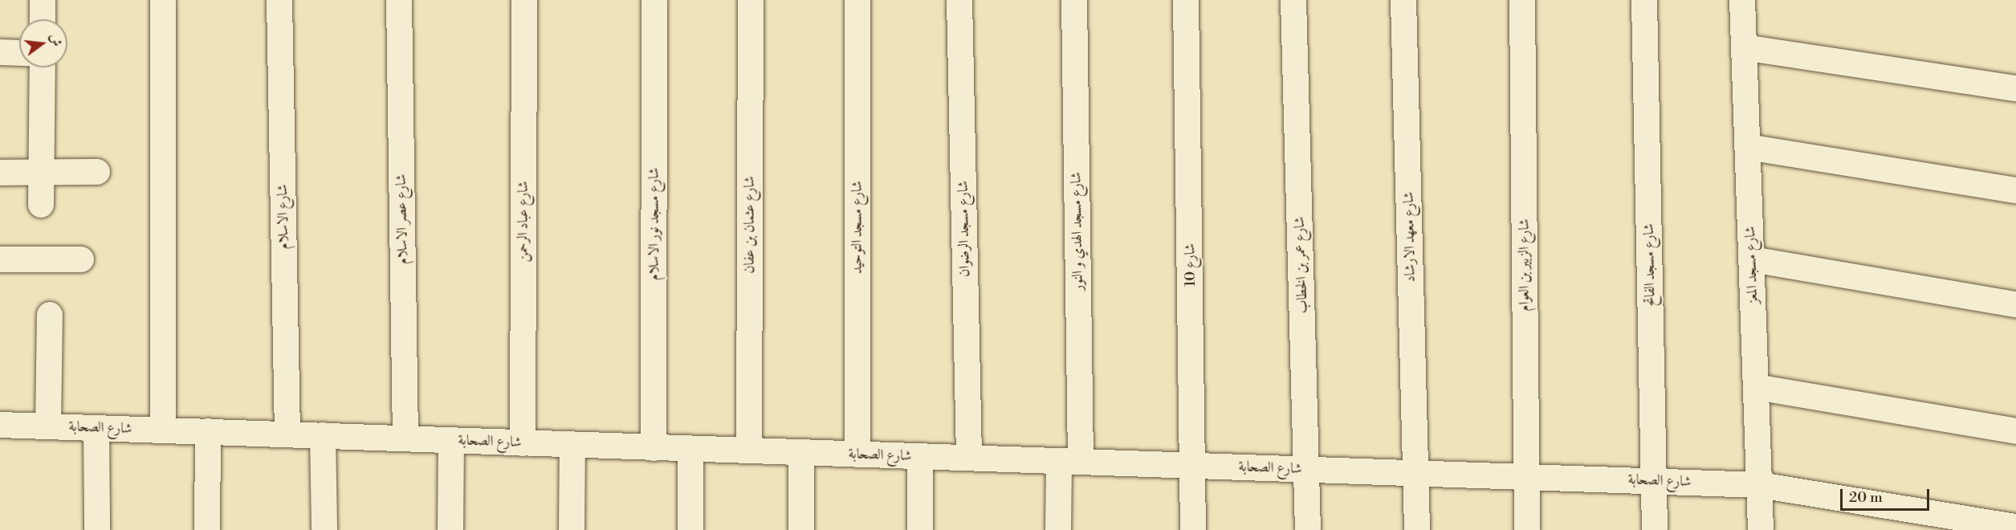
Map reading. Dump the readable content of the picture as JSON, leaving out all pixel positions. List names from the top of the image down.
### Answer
{
  "streets": {
    "street": [
      "شارع الاسلام",
      "شارع عصر الاسلام",
      "شارع عباد الرحمن",
      "شارع مسجد نور الاسلام",
      "شارع عثمان بن عفان",
      "شارع مسجد التوحيد",
      "شارع مسجد الرضوان",
      "شارع مسجد الهدي و النور",
      "شارع معهد الارشاد",
      "شارع 10",
      "شارع عمر بن الخطاب",
      "شارع الزبير بن العوام",
      "شارع مسجد الفاتح",
      "شارع مسجد المعز",
      "شارع الصحابة"
    ]
  },
  "crossings": [
    ["شارع الاسلام", "شارع الصحابة"],
    ["شارع عصر الاسلام", "شارع الصحابة"],
    ["شارع عباد الرحمن", "شارع الصحابة"],
    ["شارع مسجد نور الاسلام", "شارع الصحابة"],
    ["شارع عثمان بن عفان", "شارع الصحابة"],
    ["شارع مسجد التوحيد", "شارع الصحابة"],
    ["شارع مسجد الرضوان", "شارع الصحابة"],
    ["شارع مسجد الهدي و النور", "شارع الصحابة"],
    ["شارع معهد الارشاد", "شارع الصحابة"],
    ["شارع 10", "شارع الصحابة"],
    ["شارع عمر بن الخطاب", "شارع الصحابة"],
    ["شارع الزبير بن العوام", "شارع الصحابة"],
    ["شارع مسجد الفاتح", "شارع الصحابة"],
    ["شارع مسجد المعز", "شارع الصحابة"]
  ],
  "scale_bar": "20 m",
  "north": "right"
}
